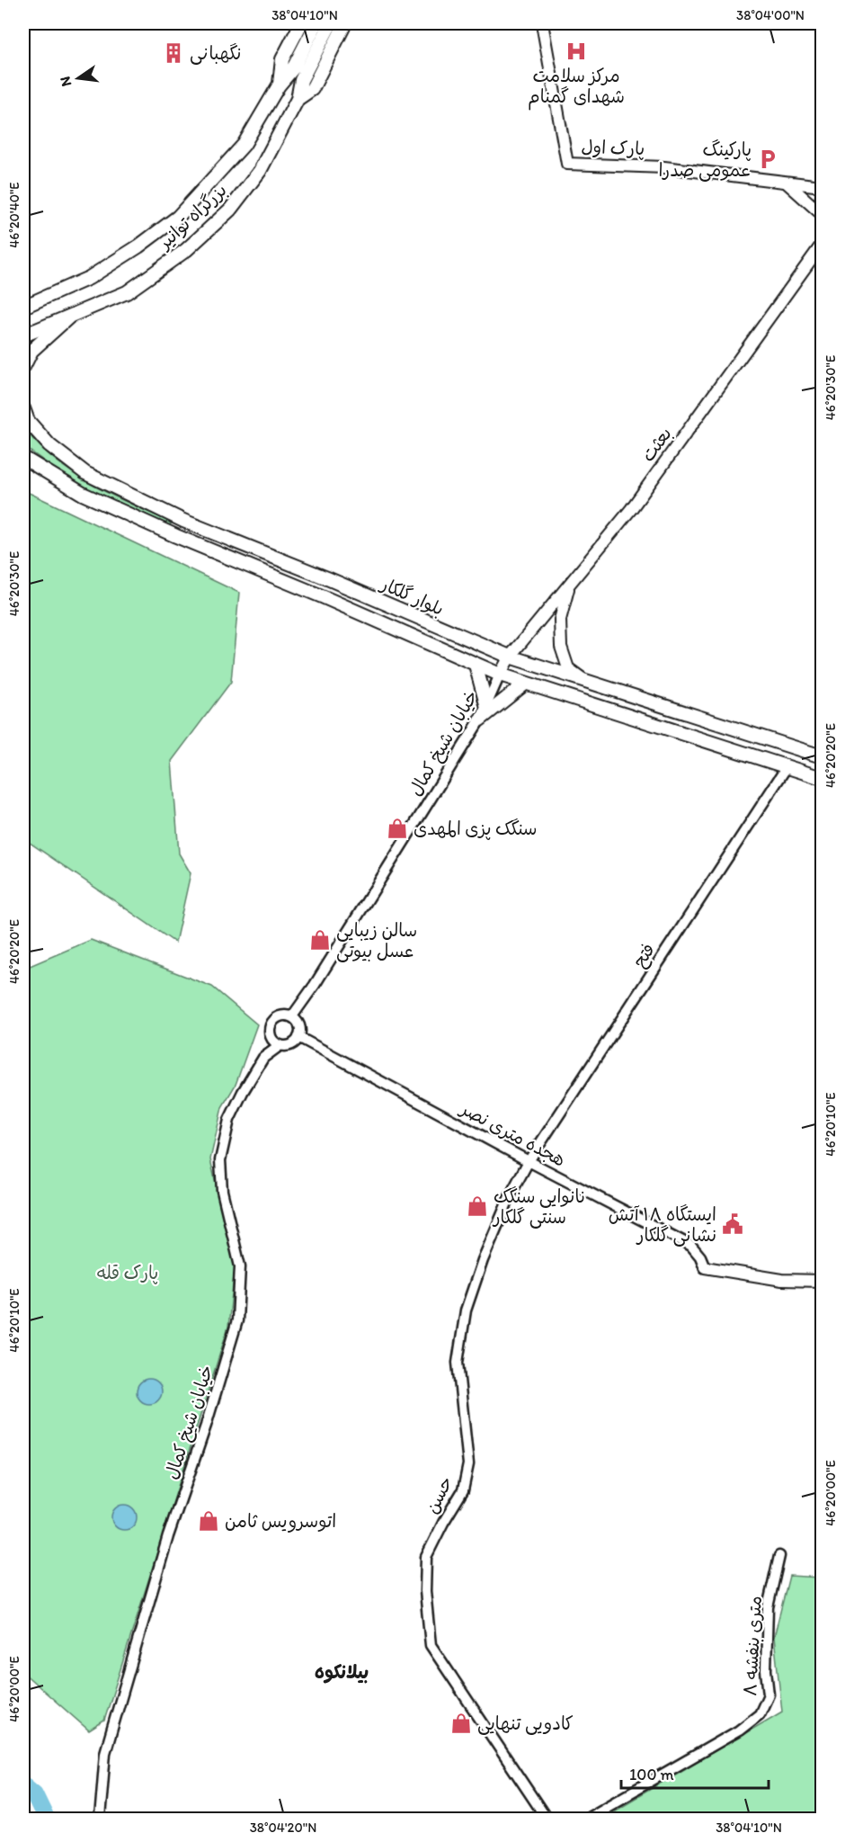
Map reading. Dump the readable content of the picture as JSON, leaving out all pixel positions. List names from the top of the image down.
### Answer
{
  "streets": {
    "main road": [
      "پارک اول",
      "بزرگراه توانیر",
      "بعثت",
      "بلوار گلکار"
    ],
    "street": [
      "خیابان شیخ کمال",
      "فتح",
      "هجده متری نصر",
      "حسن",
      "۸ متری بنفشه"
    ]
  },
  "crossings": [
    ["بعثت", "بلوار گلکار"],
    ["بعثت", "خیابان شیخ کمال"],
    ["بلوار گلکار", "خیابان شیخ کمال"],
    ["بلوار گلکار", "فتح"],
    ["خیابان شیخ کمال", "هجده متری نصر"],
    ["فتح", "هجده متری نصر"],
    ["فتح", "حسن"],
    ["هجده متری نصر", "حسن"]
  ],
  "districts": ["بیلانکوه"],
  "parks": ["پارک قله"],
  "places": {
    "hospital": ["مرکز سلامت شهدای گمنام"],
    "building": ["نگهبانی"],
    "parking": ["پارکینگ عمومی صدرا"],
    "shop": [
      "سنگک پزی المهدی",
      "سالن زیبایی عسل بیوتی",
      "نانوایی سنگک سنتی گلکار",
      "اتوسرویس ثامن",
      "کادویی تنهایی"
    ],
    "public building": ["ایستگاه ۱۸ آتش نشانی گلکار"]
  },
  "scale_bar": "100 m",
  "north": "left",
  "coordinates": [
    "38°04'10\"N",
    "38°04'00\"N",
    "46°20'40\"E",
    "46°20'30\"E",
    "46°20'20\"E",
    "46°20'10\"E",
    "46°20'00\"E",
    "38°04'20\"N"
  ]
}
